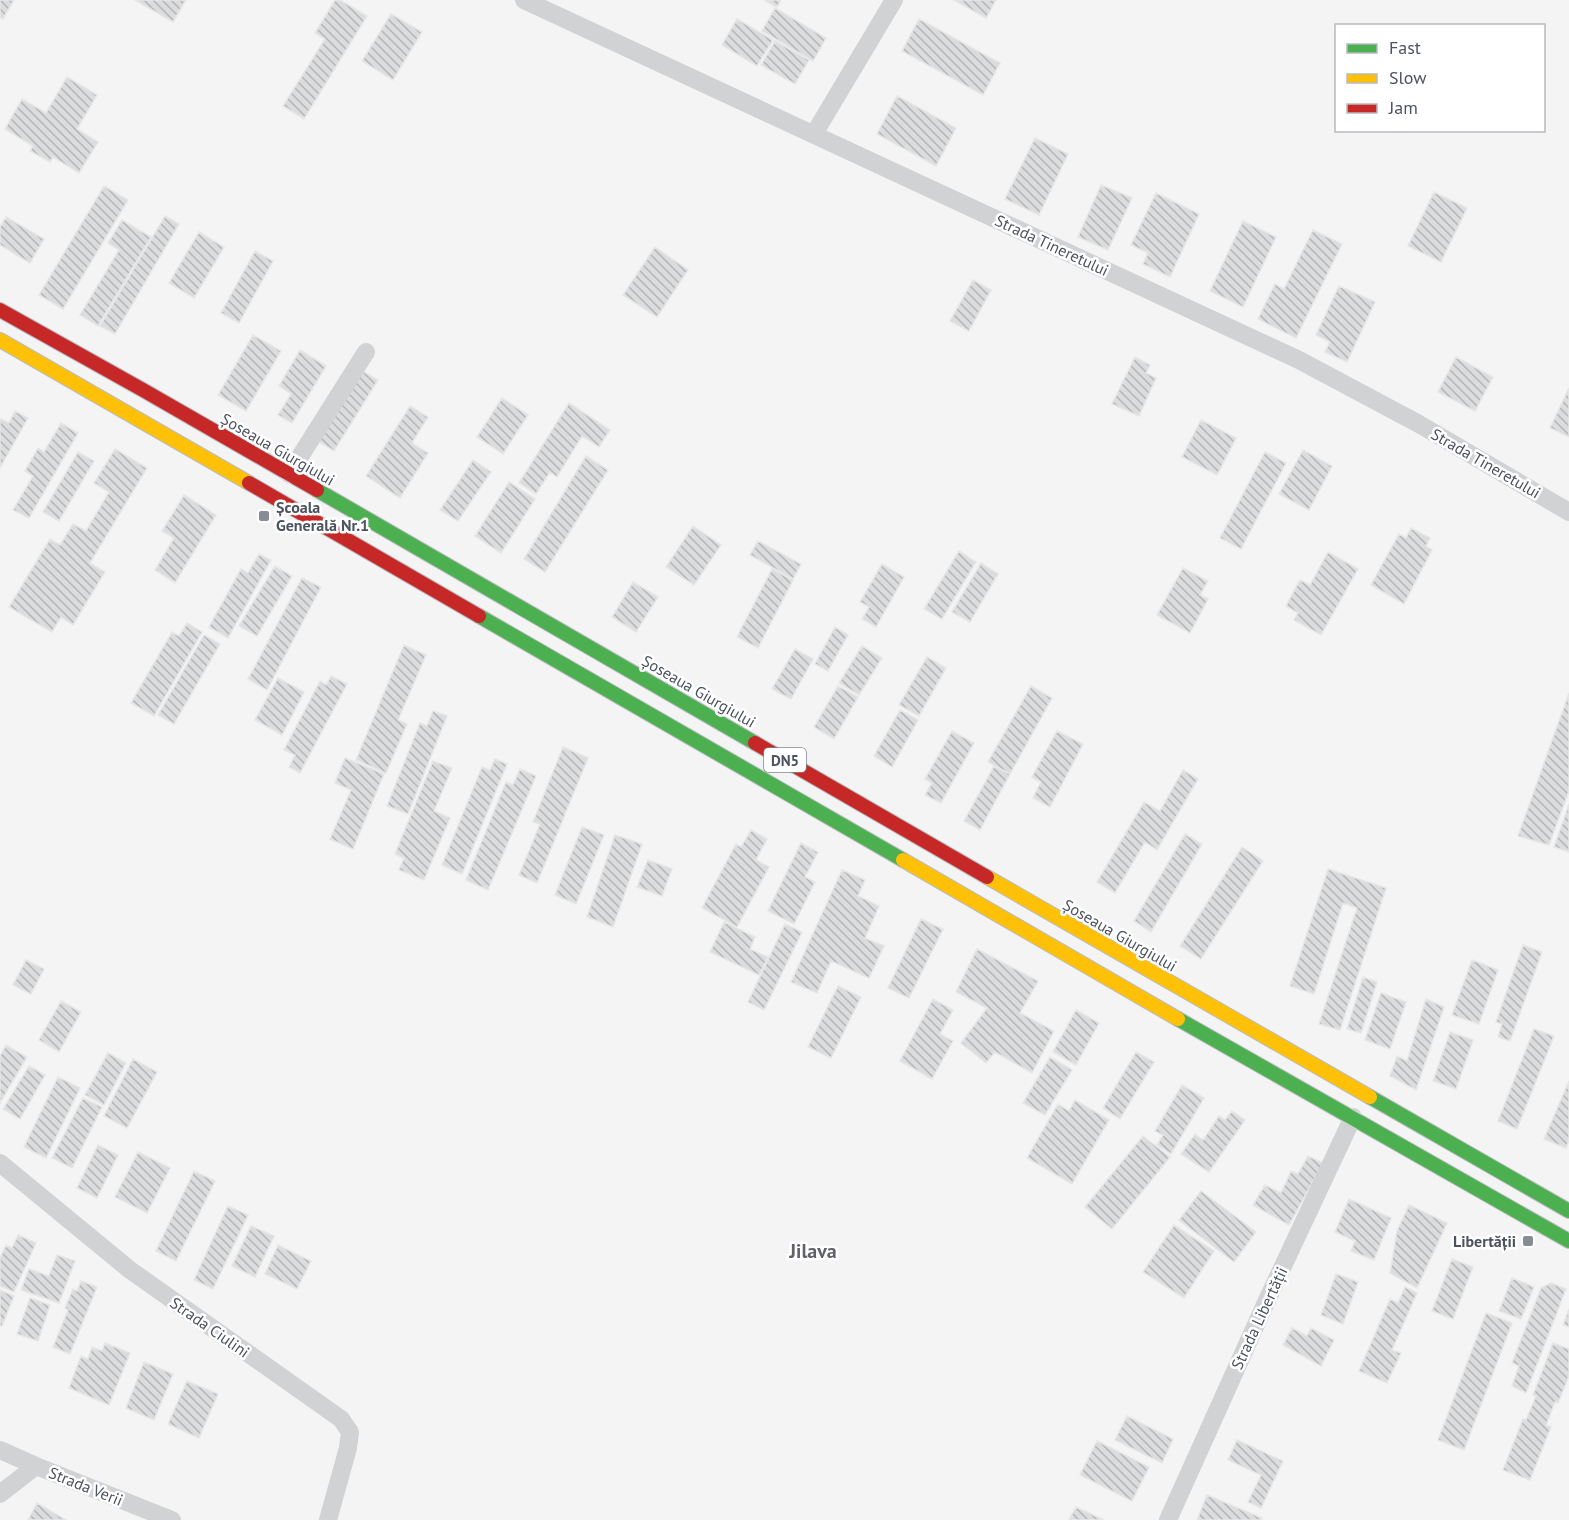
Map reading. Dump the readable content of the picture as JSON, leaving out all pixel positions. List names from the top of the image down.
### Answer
{
  "streets": {
    "highway": ["Șoseaua Giurgiului", "DN5"],
    "street": [
      "Strada Tineretului",
      "Strada Libertății",
      "Strada Ciulini",
      "Strada Verii"
    ]
  },
  "crossings": [
    ["DN5", "Strada Libertății"]
  ],
  "districts": ["Jilava"],
  "places": {
    "transit": ["Școala Generală Nr.1", "Libertății"]
  },
  "legend": ["Fast", "Slow", "Jam"]
}
